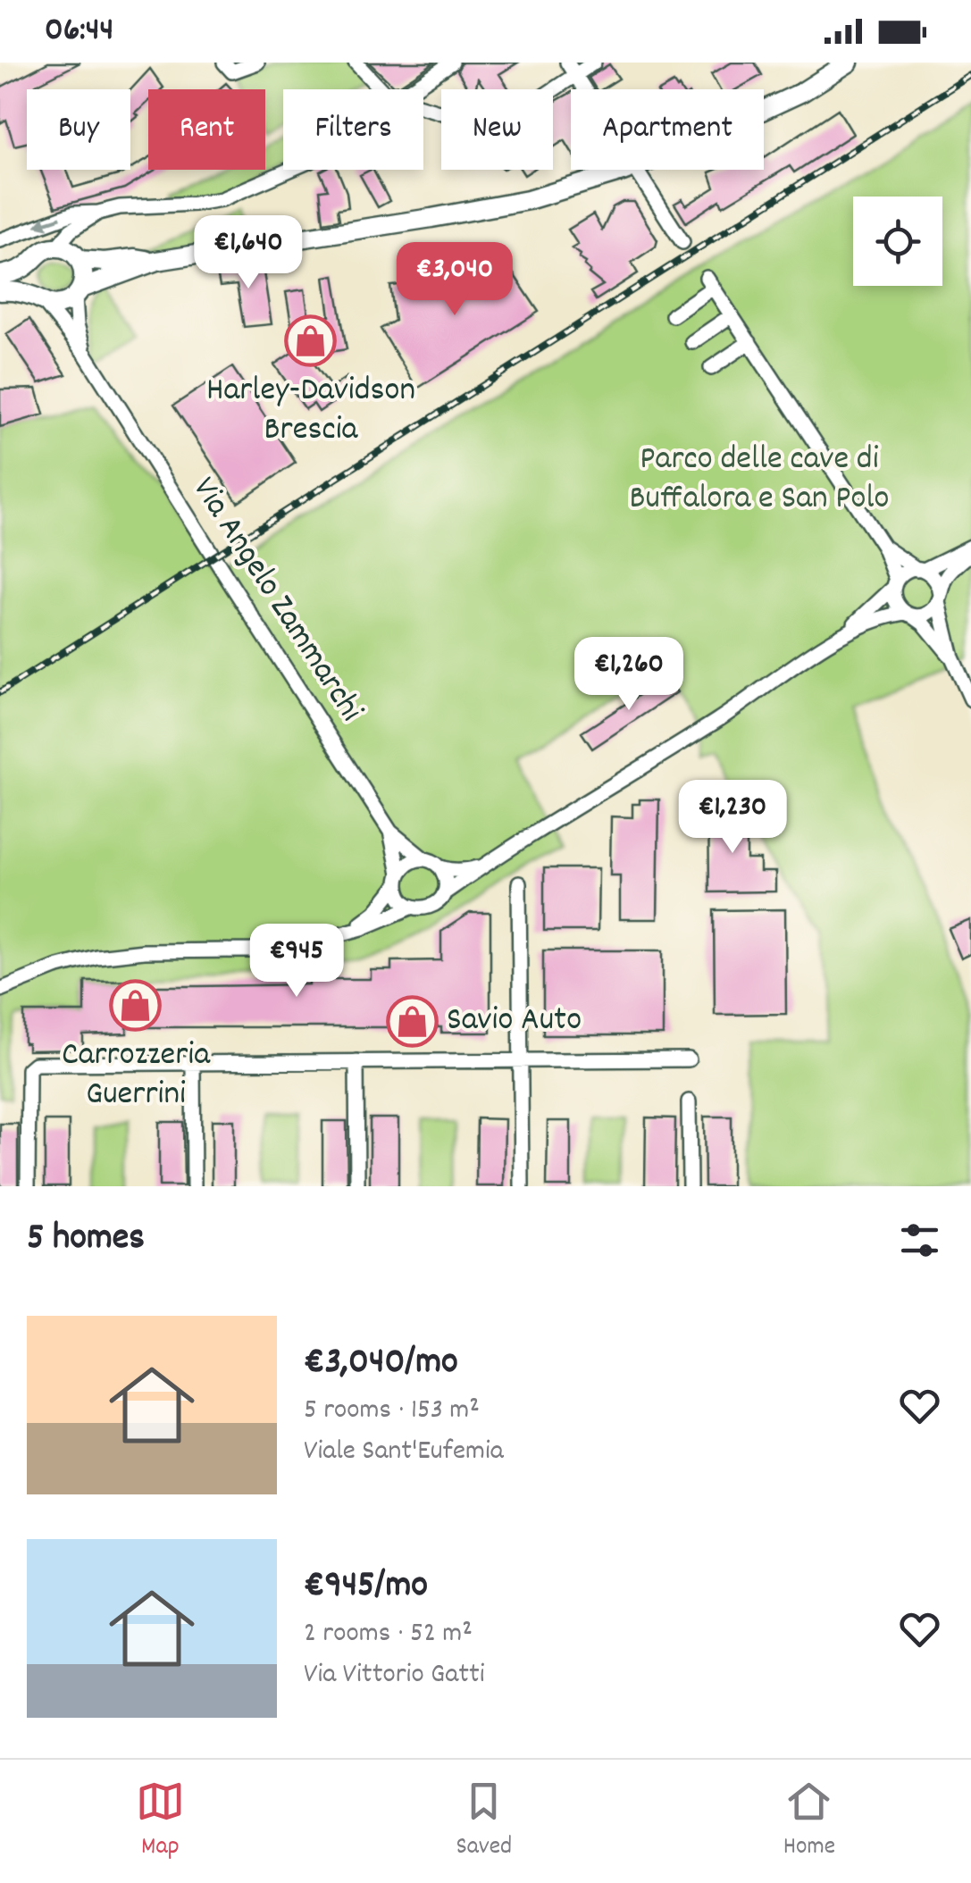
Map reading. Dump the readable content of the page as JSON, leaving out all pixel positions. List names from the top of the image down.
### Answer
{
  "streets": {
    "street": ["Via Angelo Zammarchi"]
  },
  "parks": ["Parco delle cave di Buffalora e San Polo"],
  "places": {
    "shop": ["Harley-Davidson Brescia", "Carrozzeria Guerrini", "Savio Auto"]
  },
  "page": {
    "status": "06:44",
    "chip": [
      "Buy",
      "Rent",
      "Filters",
      "New",
      "Apartment"
    ],
    "price": [
      "€1,640",
      "€3,040",
      "€1,260",
      "€1,230",
      "€945"
    ],
    "heading": "5 homes",
    "list": [
      {
        "name": "€3,040/mo",
        "note": "5 rooms · 153 m² · Viale Sant'Eufemia"
      },
      {
        "name": "€945/mo",
        "note": "2 rooms · 52 m² · Via Vittorio Gatti"
      }
    ],
    "tabs": ["Map", "Saved", "Home"]
  }
}
